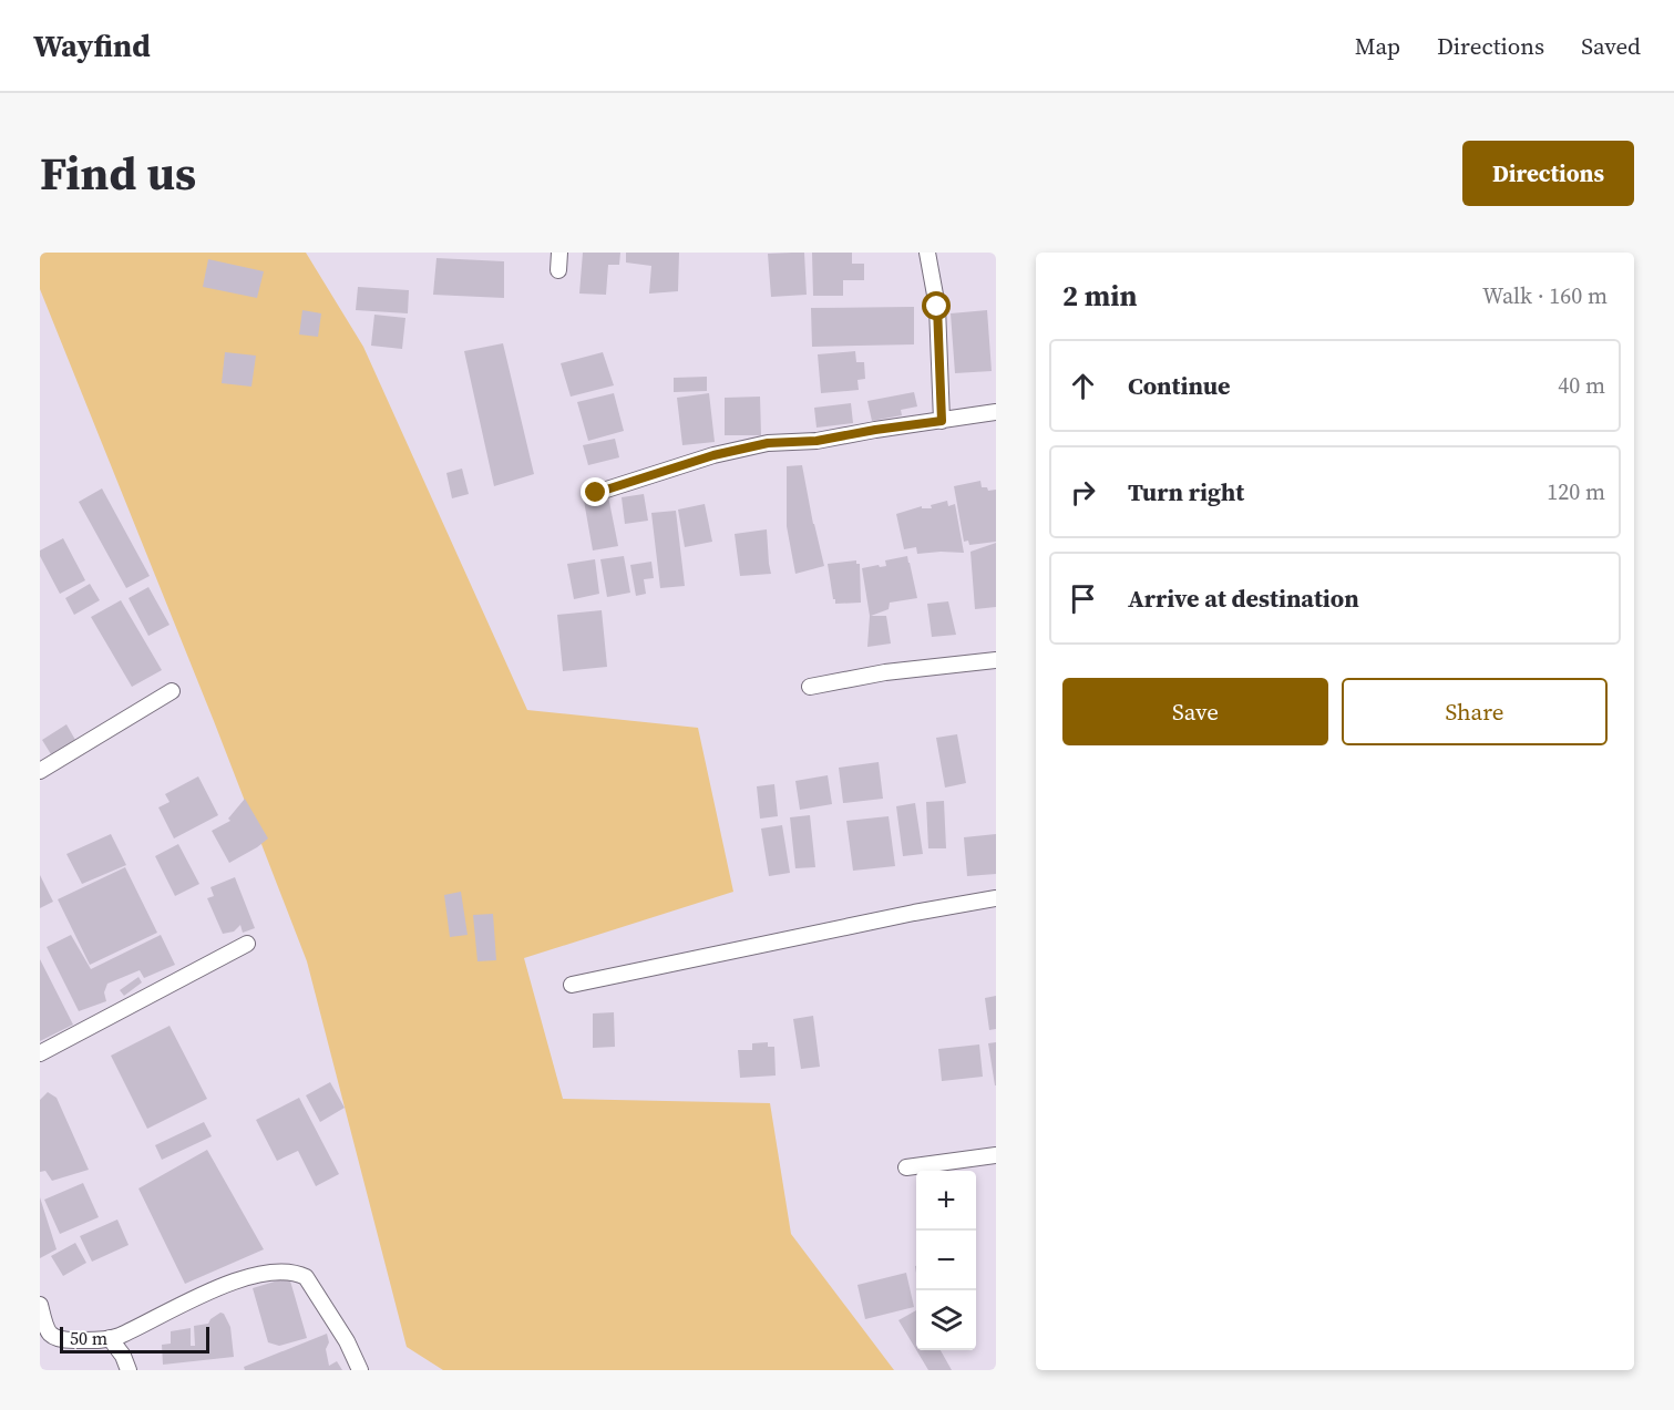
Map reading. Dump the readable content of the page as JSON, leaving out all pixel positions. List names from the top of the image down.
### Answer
{
  "scale_bar": "50 m",
  "page": {
    "header": "Wayfind",
    "nav": ["Map", "Directions", "Saved"],
    "title": "Find us",
    "buttons": [
      "Directions",
      ["Save", "Share"]
    ],
    "heading": ["2 min", "Walk · 160 m"],
    "list": [
      ["Continue", "40 m"],
      ["Turn right", "120 m"],
      "Arrive at destination"
    ],
    "map_buttons": ["+", "−"],
    "scale": "50 m"
  }
}
